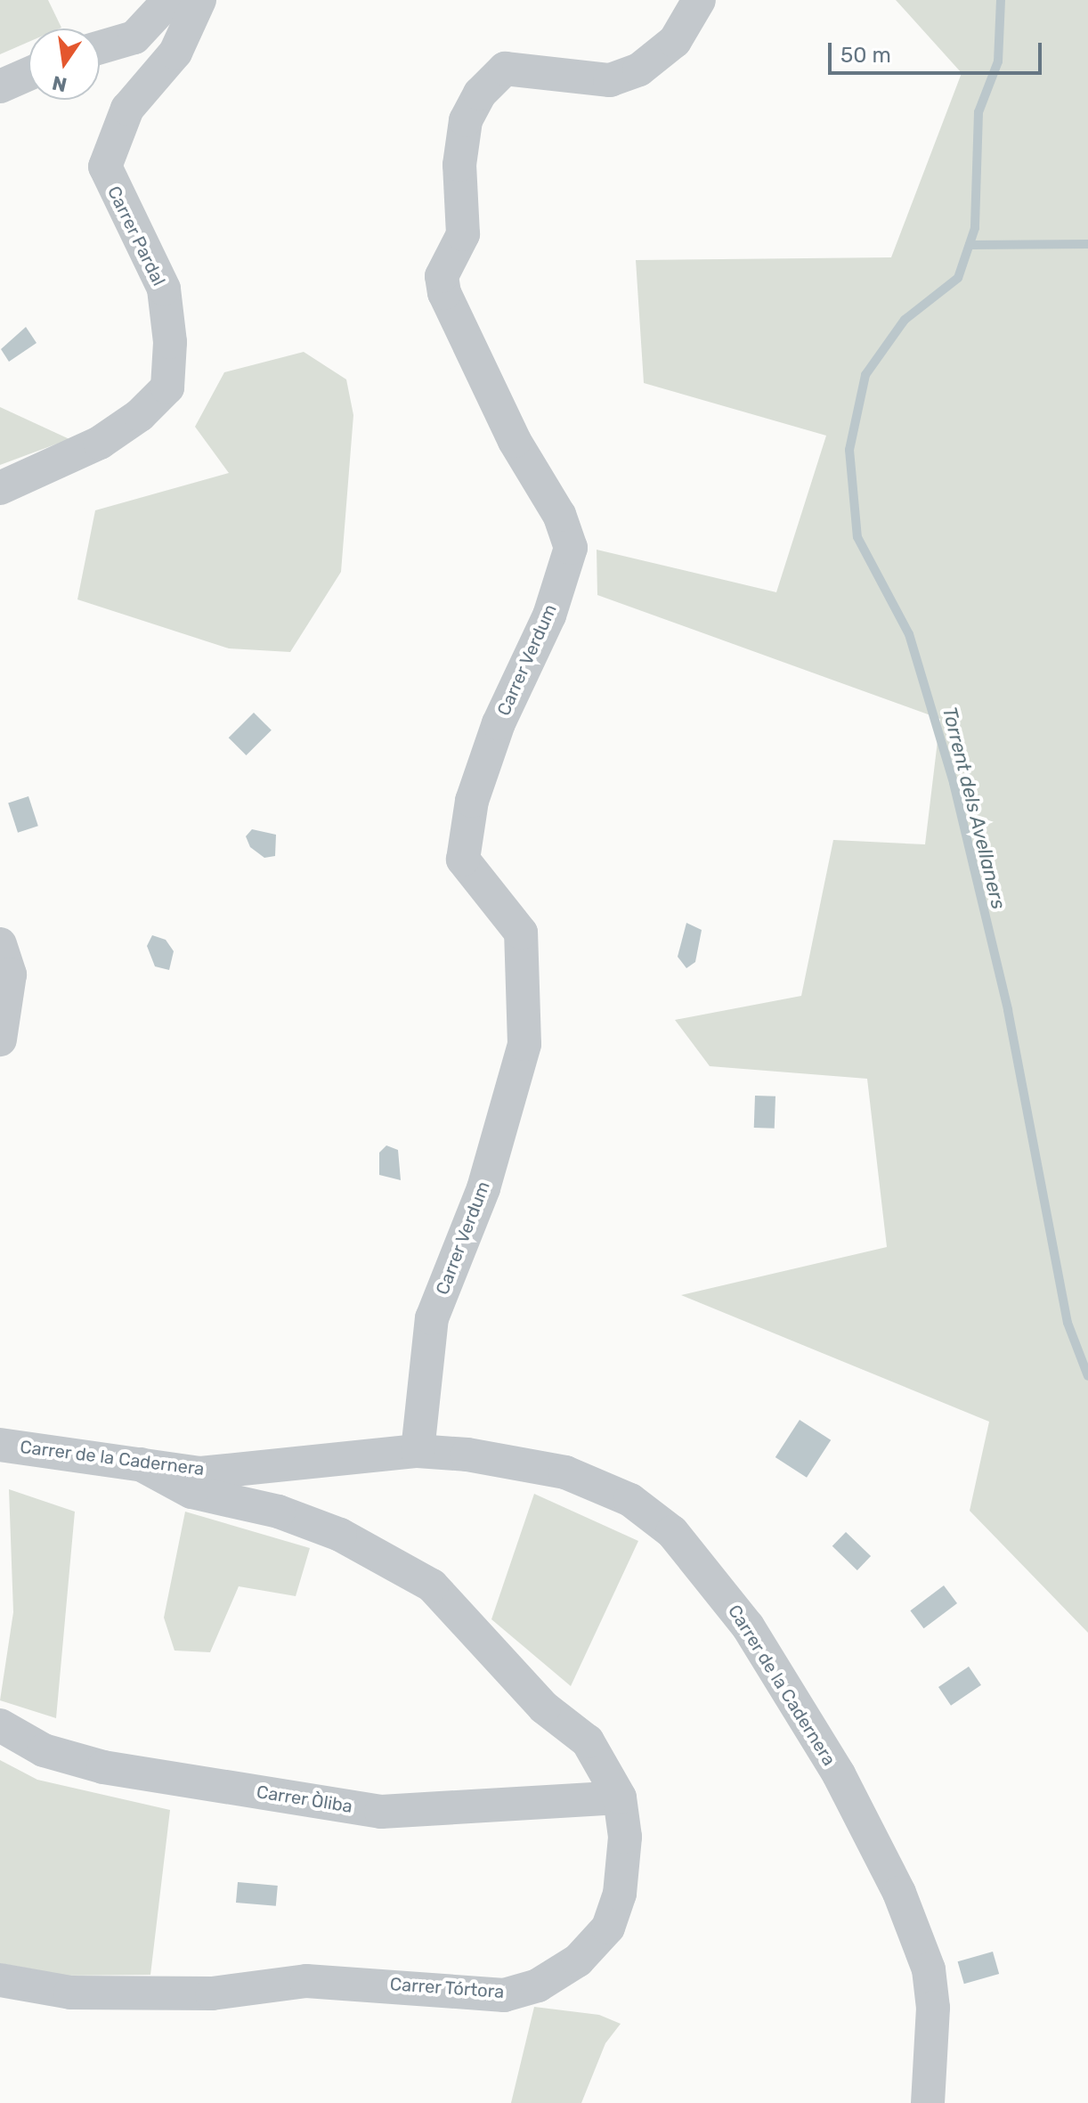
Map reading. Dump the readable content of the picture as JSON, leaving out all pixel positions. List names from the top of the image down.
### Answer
{
  "streets": {
    "street": [
      "Carrer Pardal",
      "Carrer Verdum",
      "Carrer de la Cadernera",
      "Carrer Òliba",
      "Carrer Tórtora"
    ]
  },
  "crossings": [
    ["Carrer Verdum", "Carrer de la Cadernera"],
    ["Carrer de la Cadernera", "Carrer Tórtora"],
    ["Carrer Òliba", "Carrer Tórtora"]
  ],
  "water": ["Torrent dels Avellaners"],
  "scale_bar": "50 m",
  "north": "bottom"
}
